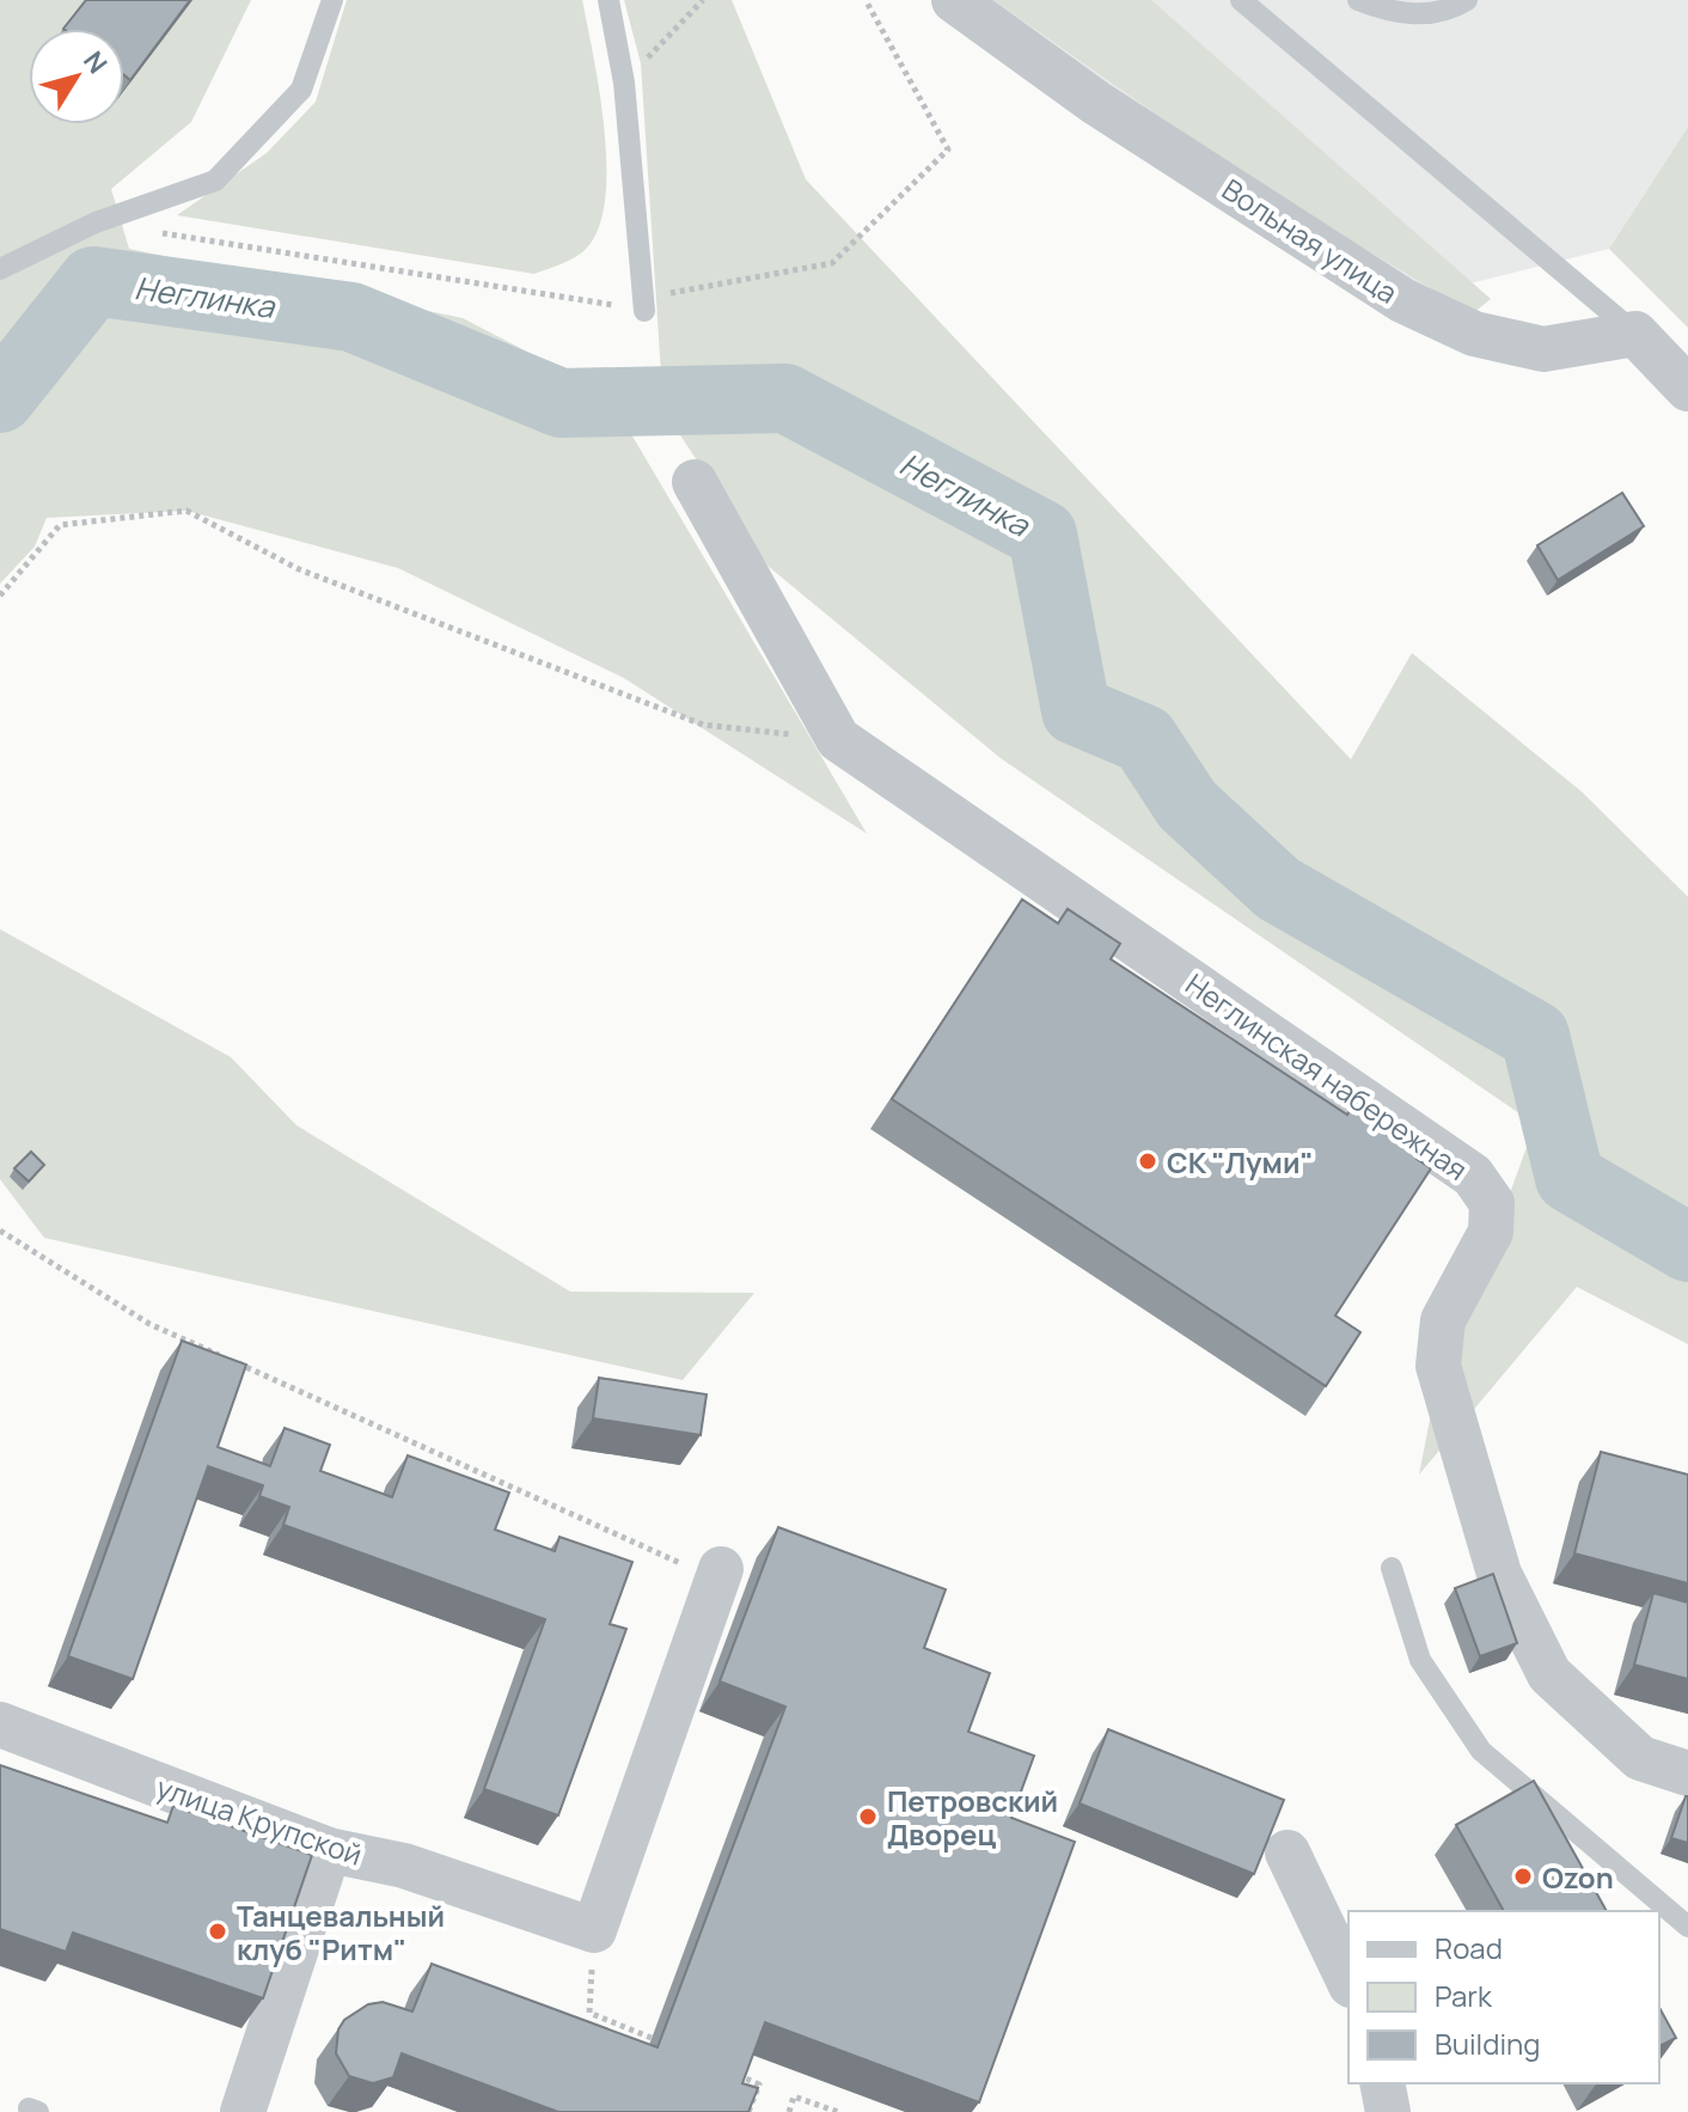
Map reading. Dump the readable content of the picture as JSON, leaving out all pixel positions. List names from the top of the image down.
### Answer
{
  "streets": {
    "street": ["Вольная улица", "Неглинская набережная", "улица Крупской"]
  },
  "water": ["Неглинка"],
  "places": [
    "СК \"Луми\"",
    "Петровский Дворец",
    "Ozon",
    "Танцевальный клуб \"Ритм\""
  ],
  "legend": ["Road", "Park", "Building"],
  "north": "top right"
}
